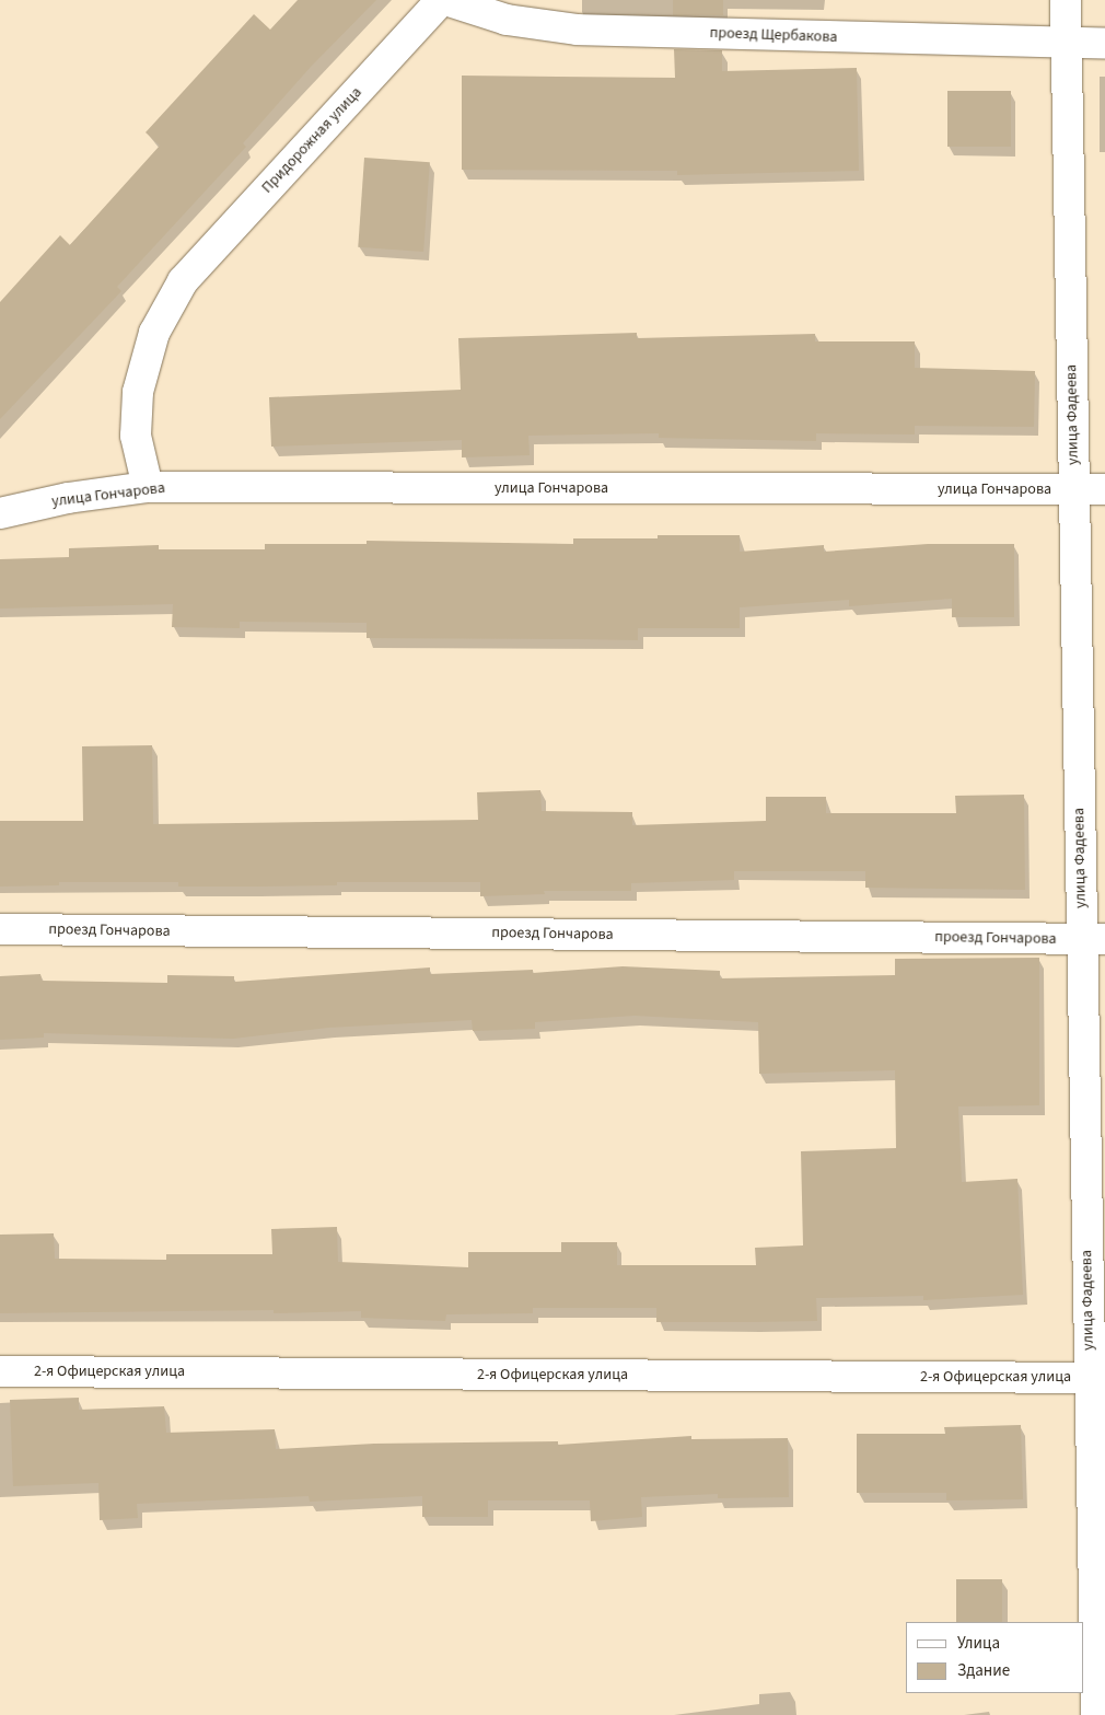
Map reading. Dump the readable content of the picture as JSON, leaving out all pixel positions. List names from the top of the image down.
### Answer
{
  "streets": {
    "street": [
      "проезд Щербакова",
      "Придорожная улица",
      "улица Фадеева",
      "улица Гончарова",
      "проезд Гончарова",
      "2-я Офицерская улица"
    ]
  },
  "crossings": [
    ["проезд Щербакова", "улица Фадеева"],
    ["Придорожная улица", "улица Гончарова"],
    ["улица Фадеева", "улица Гончарова"],
    ["улица Фадеева", "проезд Гончарова"],
    ["улица Фадеева", "2-я Офицерская улица"]
  ],
  "legend": ["Улица", "Здание"]
}
